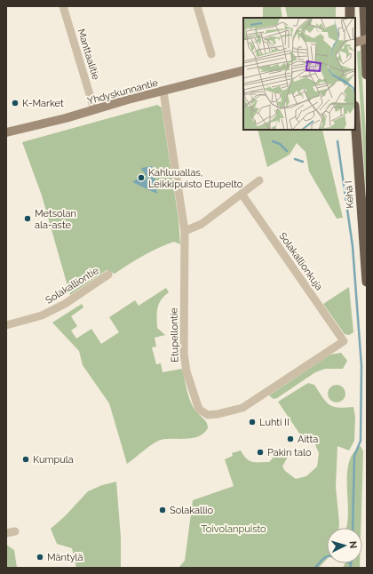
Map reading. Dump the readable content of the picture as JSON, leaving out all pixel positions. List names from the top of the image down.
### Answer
{
  "streets": {
    "highway": ["Kehä I"],
    "main road": ["Yhdyskunnantie"],
    "street": [
      "Manttaalitie",
      "Solakallionkuja",
      "Solakalliontie",
      "Etupellontie"
    ]
  },
  "crossings": [
    ["Manttaalitie", "Yhdyskunnantie"],
    ["Yhdyskunnantie", "Etupellontie"],
    ["Solakallionkuja", "Etupellontie"]
  ],
  "parks": ["Toivolanpuisto"],
  "places": [
    "K-Market",
    "Kahluuallas, Leikkipuisto Etupelto",
    "Metsolan ala-aste",
    "Luhti II",
    "Aitta",
    "Pakin talo",
    "Kumpula",
    "Solakallio",
    "Mäntylä"
  ],
  "north": "right"
}
